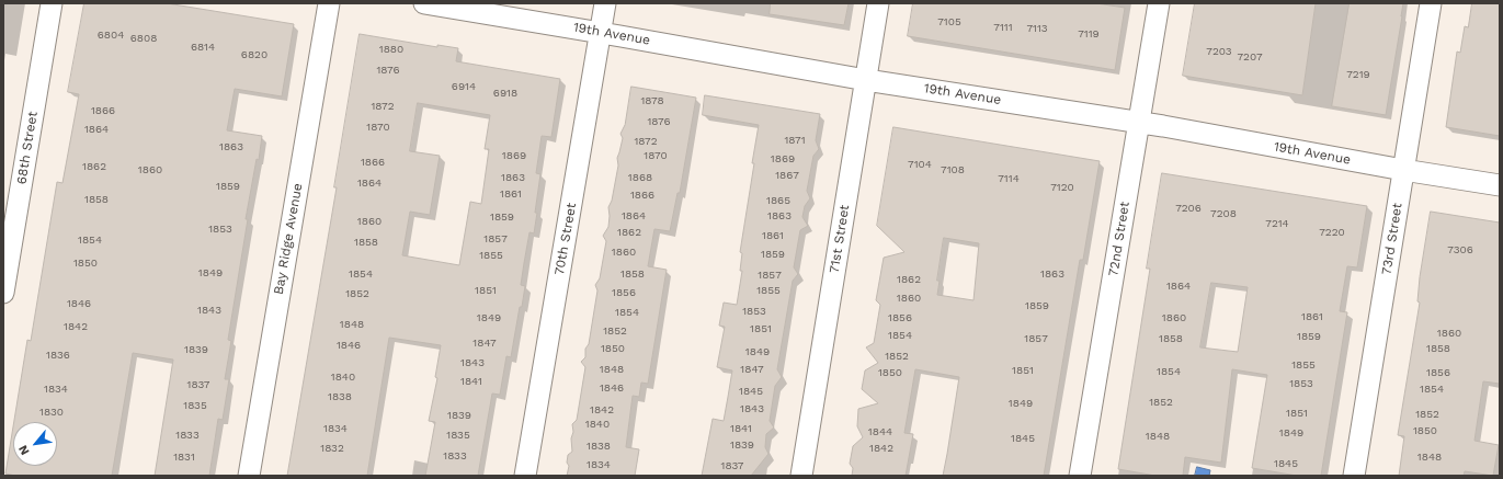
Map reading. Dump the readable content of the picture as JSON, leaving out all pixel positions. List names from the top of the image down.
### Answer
{
  "streets": {
    "street": [
      "19th Avenue",
      "68th Street",
      "Bay Ridge Avenue",
      "70th Street",
      "71st Street",
      "72nd Street",
      "73rd Street"
    ]
  },
  "crossings": [
    ["19th Avenue", "70th Street"],
    ["19th Avenue", "71st Street"],
    ["19th Avenue", "72nd Street"],
    ["19th Avenue", "73rd Street"]
  ],
  "house_numbers": [
    "7105",
    "7111",
    "7113",
    "7119",
    "6804",
    "6808",
    "6814",
    "1880",
    "7203",
    "6820",
    "7207",
    "1876",
    "7219",
    "6914",
    "6918",
    "1878",
    "1872",
    "1866",
    "1876",
    "1870",
    "1864",
    "1871",
    "1872",
    "1863",
    "1869",
    "1870",
    "1869",
    "1866",
    "7104",
    "1862",
    "1860",
    "7108",
    "1867",
    "1863",
    "1868",
    "7114",
    "1864",
    "1859",
    "7120",
    "1861",
    "1866",
    "1858",
    "1865",
    "7206",
    "7208",
    "1864",
    "1863",
    "1859",
    "1860",
    "7214",
    "1853",
    "1862",
    "7220",
    "1861",
    "1857",
    "1854",
    "1858",
    "7306",
    "1860",
    "1859",
    "1855",
    "1850",
    "1849",
    "1854",
    "1858",
    "1863",
    "1857",
    "1862",
    "1864",
    "1851",
    "1855",
    "1856",
    "1852",
    "1860",
    "1846",
    "1859",
    "1843",
    "1853",
    "1854",
    "1861",
    "1849",
    "1856",
    "1860",
    "1848",
    "1842",
    "1851",
    "1852",
    "1860",
    "1854",
    "1859",
    "1857",
    "1858",
    "1847",
    "1846",
    "1850",
    "1858",
    "1839",
    "1849",
    "1836",
    "1852",
    "1843",
    "1855",
    "1848",
    "1847",
    "1851",
    "1854",
    "1850",
    "1856",
    "1840",
    "1841",
    "1853",
    "1837",
    "1846",
    "1834",
    "1854",
    "1845",
    "1838",
    "1852",
    "1849",
    "1835",
    "1843",
    "1842",
    "1830",
    "1851",
    "1852",
    "1839",
    "1840",
    "1834",
    "1841",
    "1850",
    "1844",
    "1849",
    "1833",
    "1835",
    "1848",
    "1845",
    "1839",
    "1838",
    "1832",
    "1842",
    "1833",
    "1831",
    "1848",
    "1845",
    "1834",
    "1837"
  ],
  "north": "bottom left"
}
